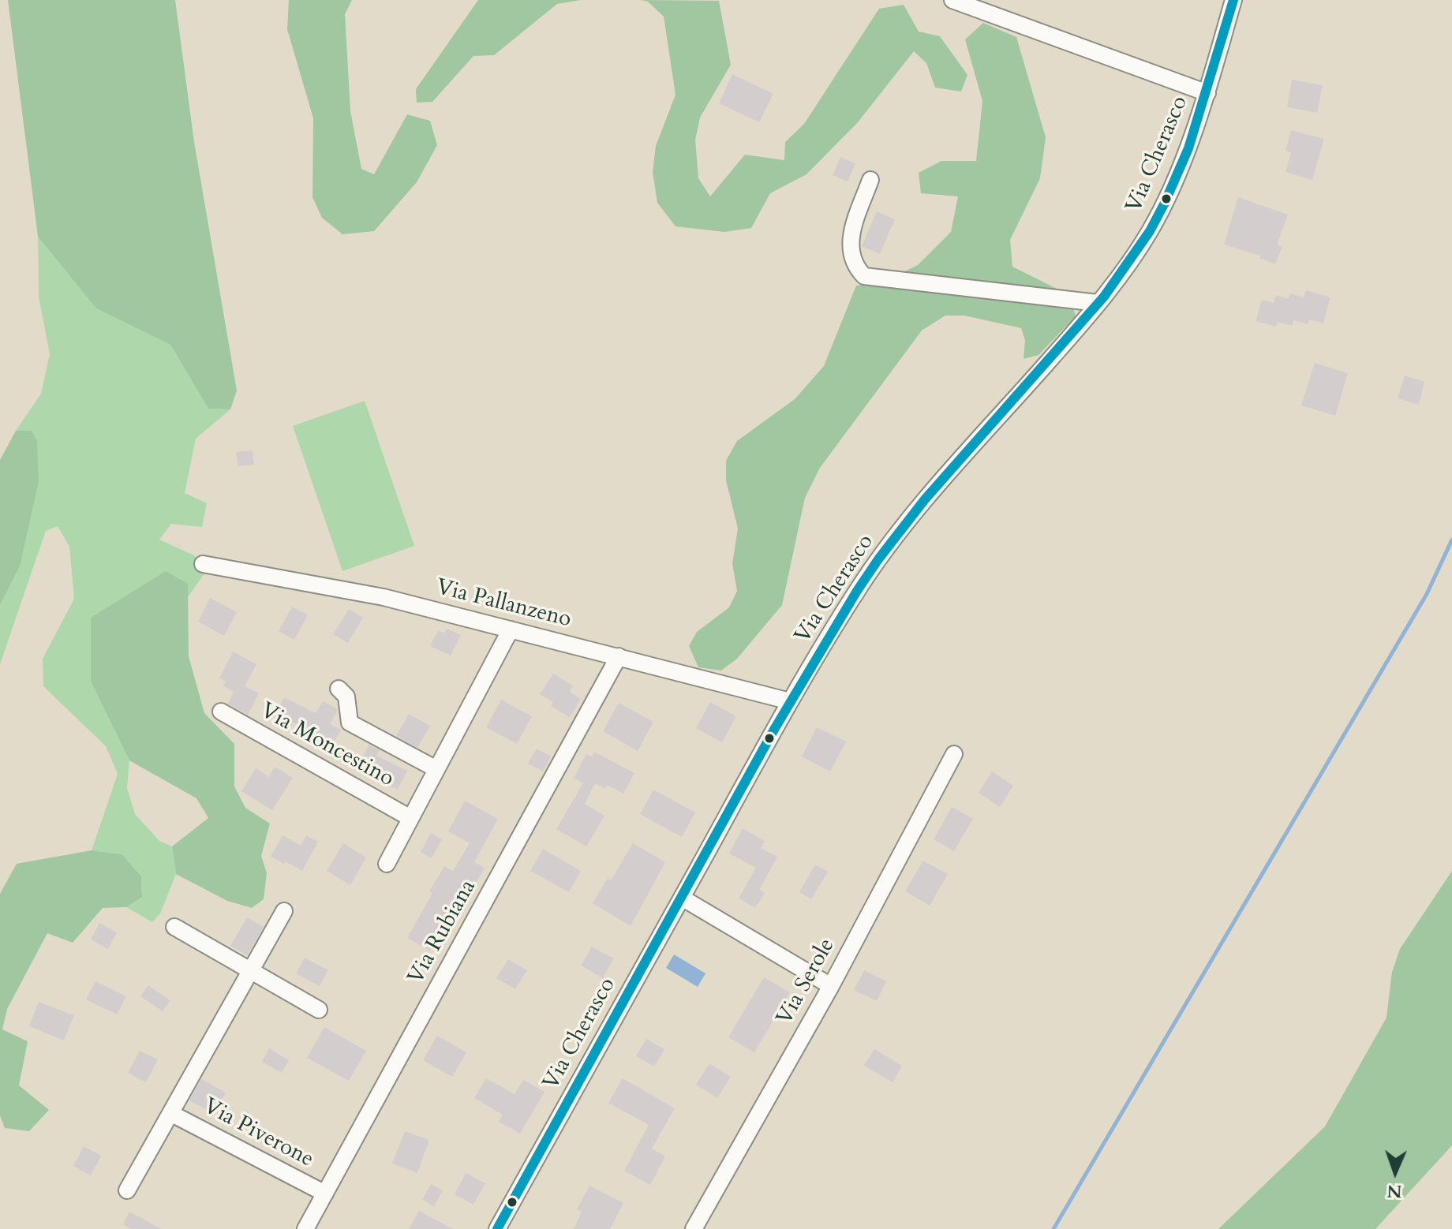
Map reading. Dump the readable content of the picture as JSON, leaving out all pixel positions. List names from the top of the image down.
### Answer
{
  "streets": {
    "street": [
      "Via Cherasco",
      "Via Pallanzeno",
      "Via Moncestino",
      "Via Rubiana",
      "Via Serole",
      "Via Piverone"
    ]
  },
  "crossings": [
    ["Via Cherasco", "Via Pallanzeno"],
    ["Via Pallanzeno", "Via Rubiana"],
    ["Via Rubiana", "Via Piverone"]
  ],
  "north": "bottom"
}
